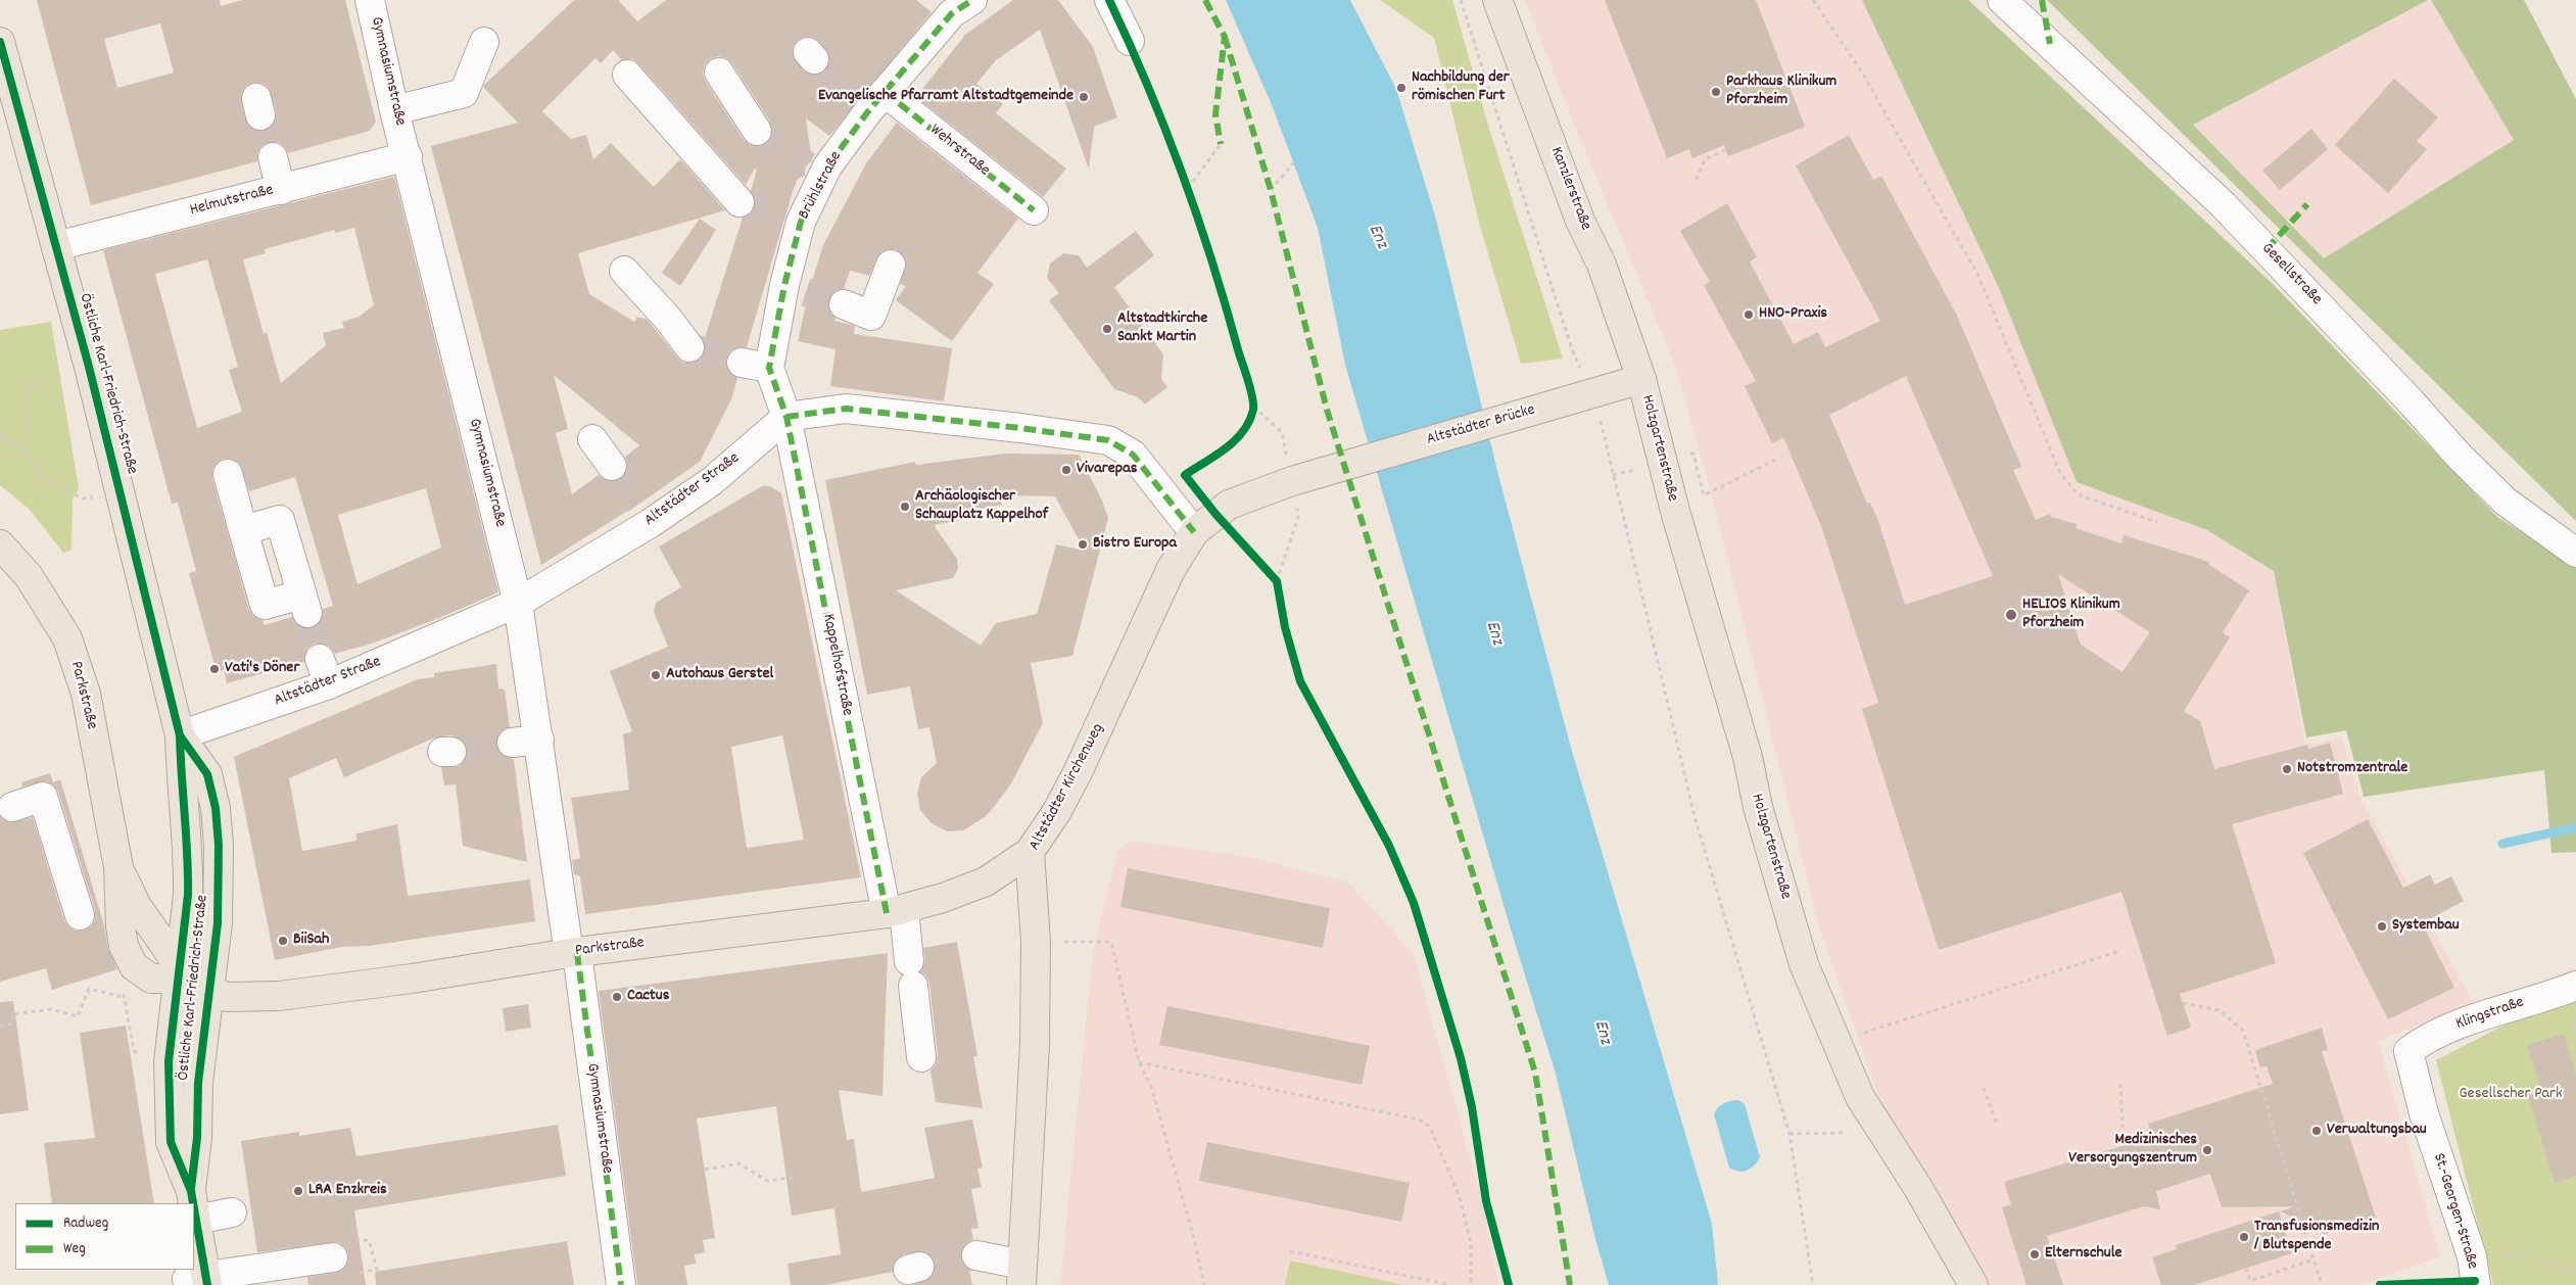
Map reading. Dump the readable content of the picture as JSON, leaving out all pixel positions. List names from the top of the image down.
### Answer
{
  "streets": {
    "main road": [
      "Kanzlerstraße",
      "Östliche Karl-Friedrich-Straße",
      "Altstädter Brücke",
      "Holzgartenstraße",
      "Parkstraße",
      "Altstädter Kirchenweg"
    ],
    "street": [
      "Gymnasiumstraße",
      "Wehrstraße",
      "Brühlstraße",
      "Helmutstraße",
      "Gesellstraße",
      "Altstädter Straße",
      "Kappelhofstraße",
      "Klingstraße",
      "St.-Georgen-Straße"
    ]
  },
  "crossings": [
    ["Gymnasiumstraße", "Helmutstraße"],
    ["Gymnasiumstraße", "Altstädter Straße"],
    ["Gymnasiumstraße", "Parkstraße"],
    ["Wehrstraße", "Brühlstraße"],
    ["Kanzlerstraße", "Holzgartenstraße"],
    ["Helmutstraße", "Östliche Karl-Friedrich-Straße"],
    ["Östliche Karl-Friedrich-Straße", "Altstädter Straße"],
    ["Östliche Karl-Friedrich-Straße", "Parkstraße"],
    ["Altstädter Brücke", "Altstädter Kirchenweg"],
    ["Altstädter Straße", "Kappelhofstraße"],
    ["Kappelhofstraße", "Parkstraße"],
    ["Parkstraße", "Altstädter Kirchenweg"],
    ["Klingstraße", "St.-Georgen-Straße"]
  ],
  "water": ["Enz"],
  "parks": ["Gesellscher Park"],
  "places": [
    "Nachbildung der römischen Furt",
    "Parkhaus Klinikum Pforzheim",
    "Evangelische Pfarramt Altstadtgemeinde",
    "HNO-Praxis",
    "Altstadtkirche Sankt Martin",
    "Vivarepas",
    "Archäologischer Schauplatz Kappelhof",
    "Bistro Europa",
    "HELIOS Klinikum Pforzheim",
    "Vati's Döner",
    "Autohaus Gerstel",
    "Notstromzentrale",
    "Systembau",
    "BiiSah",
    "Cactus",
    "Verwaltungsbau",
    "Medizinisches Versorgungszentrum",
    "LRA Enzkreis",
    "Transfusionsmedizin / Blutspende",
    "Elternschule"
  ],
  "legend": ["Radweg", "Weg"]
}
